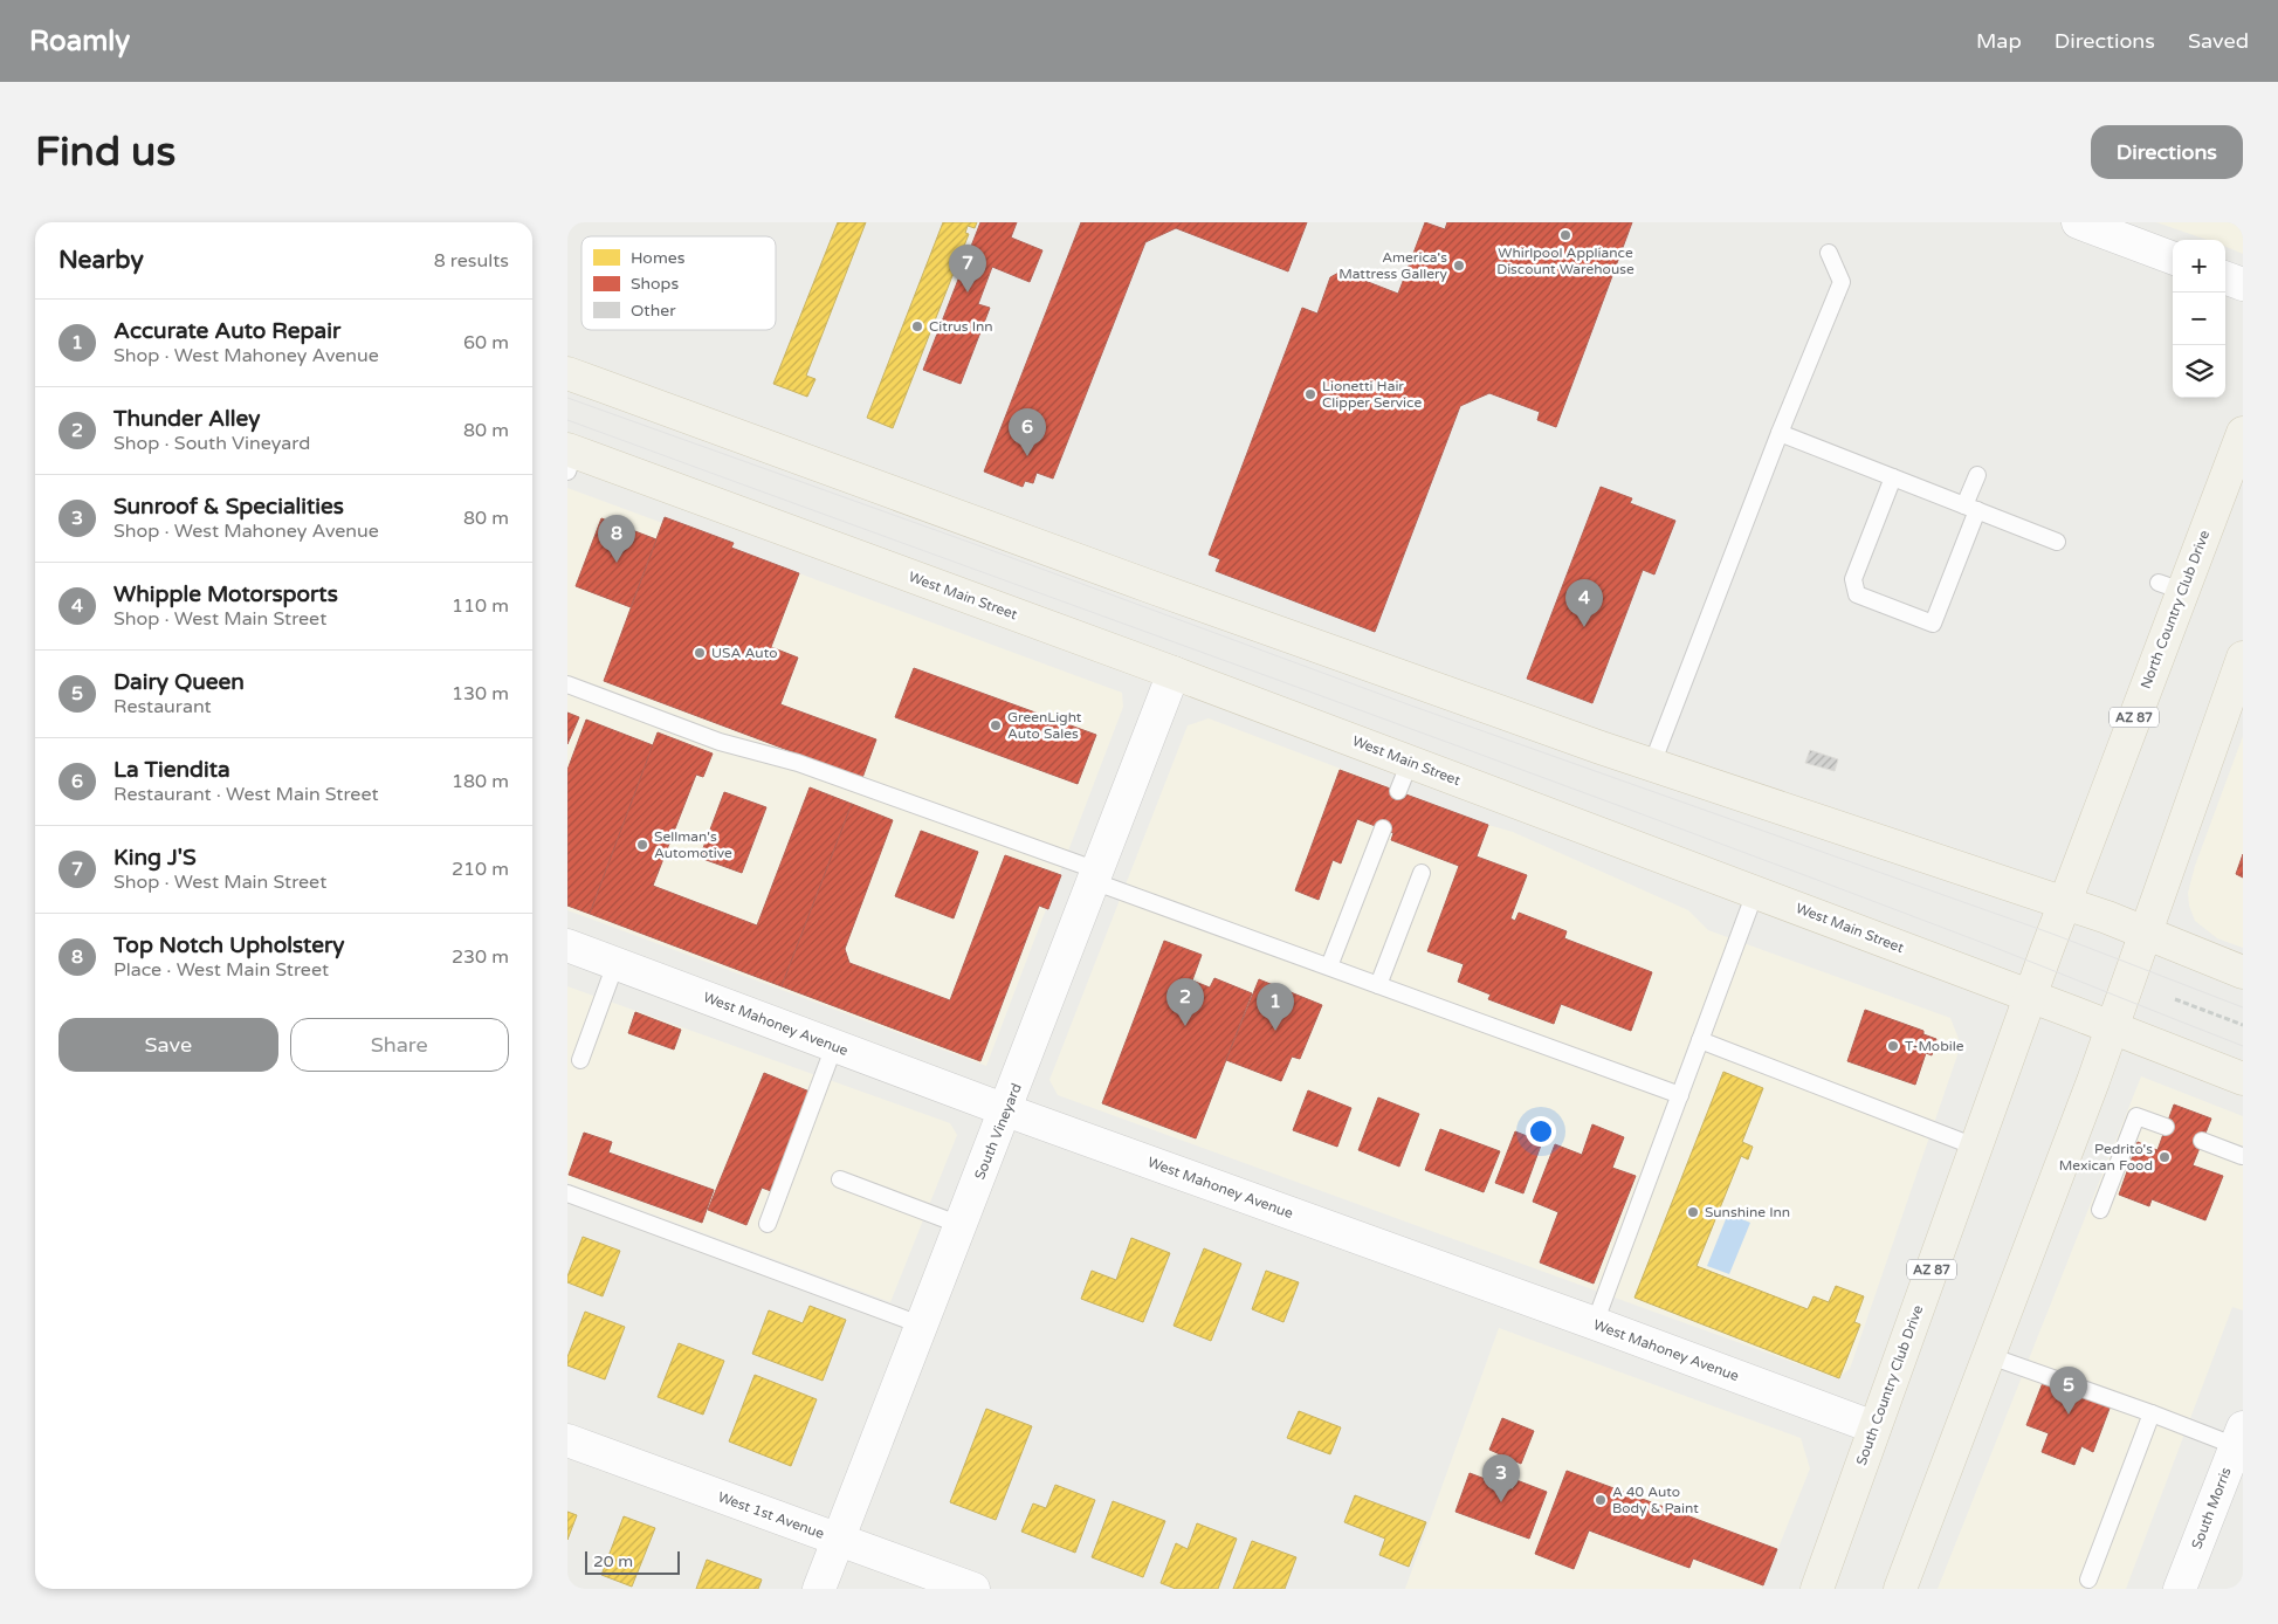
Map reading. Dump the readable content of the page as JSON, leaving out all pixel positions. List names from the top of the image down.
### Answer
{
  "streets": {
    "main road": [
      "West Main Street",
      "North Country Club Drive",
      "AZ 87",
      "South Country Club Drive"
    ],
    "street": [
      "West Mahoney Avenue",
      "South Vineyard",
      "South Morris",
      "West 1st Avenue"
    ]
  },
  "crossings": [
    ["West Main Street", "South Vineyard"],
    ["West Main Street", "South Country Club Drive"],
    ["North Country Club Drive", "South Country Club Drive"],
    ["West Mahoney Avenue", "South Vineyard"],
    ["West Mahoney Avenue", "South Country Club Drive"],
    ["South Vineyard", "West 1st Avenue"]
  ],
  "places": [
    "Whirlpool Appliance Discount Warehouse",
    "America's Mattress Gallery",
    "Citrus Inn",
    "Lionetti Hair Clipper Service",
    "USA Auto",
    "GreenLight Auto Sales",
    "Sellman's Automotive",
    "T-Mobile",
    "Pedrito's Mexican Food",
    "Sunshine Inn",
    "A 40 Auto Body & Paint"
  ],
  "legend": ["Homes", "Shops", "Other"],
  "scale_bar": "20 m",
  "page": {
    "header": "Roamly",
    "nav": ["Map", "Directions", "Saved"],
    "buttons": [
      "Directions",
      ["Save", "Share"]
    ],
    "title": "Find us",
    "heading": ["Nearby", "8 results"],
    "map_buttons": ["+", "−"],
    "pins": [
      "7",
      "6",
      "8",
      "4",
      "2",
      "1",
      "5",
      "3"
    ],
    "list": [
      {
        "mark": "1",
        "name": "Accurate Auto Repair",
        "note": "Shop · West Mahoney Avenue",
        "value": "60 m"
      },
      {
        "mark": "2",
        "name": "Thunder Alley",
        "note": "Shop · South Vineyard",
        "value": "80 m"
      },
      {
        "mark": "3",
        "name": "Sunroof & Specialities",
        "note": "Shop · West Mahoney Avenue",
        "value": "80 m"
      },
      {
        "mark": "4",
        "name": "Whipple Motorsports",
        "note": "Shop · West Main Street",
        "value": "110 m"
      },
      {
        "mark": "5",
        "name": "Dairy Queen",
        "note": "Restaurant",
        "value": "130 m"
      },
      {
        "mark": "6",
        "name": "La Tiendita",
        "note": "Restaurant · West Main Street",
        "value": "180 m"
      },
      {
        "mark": "7",
        "name": "King J'S",
        "note": "Shop · West Main Street",
        "value": "210 m"
      },
      {
        "mark": "8",
        "name": "Top Notch Upholstery",
        "note": "Place · West Main Street",
        "value": "230 m"
      }
    ],
    "scale": "20 m"
  }
}
